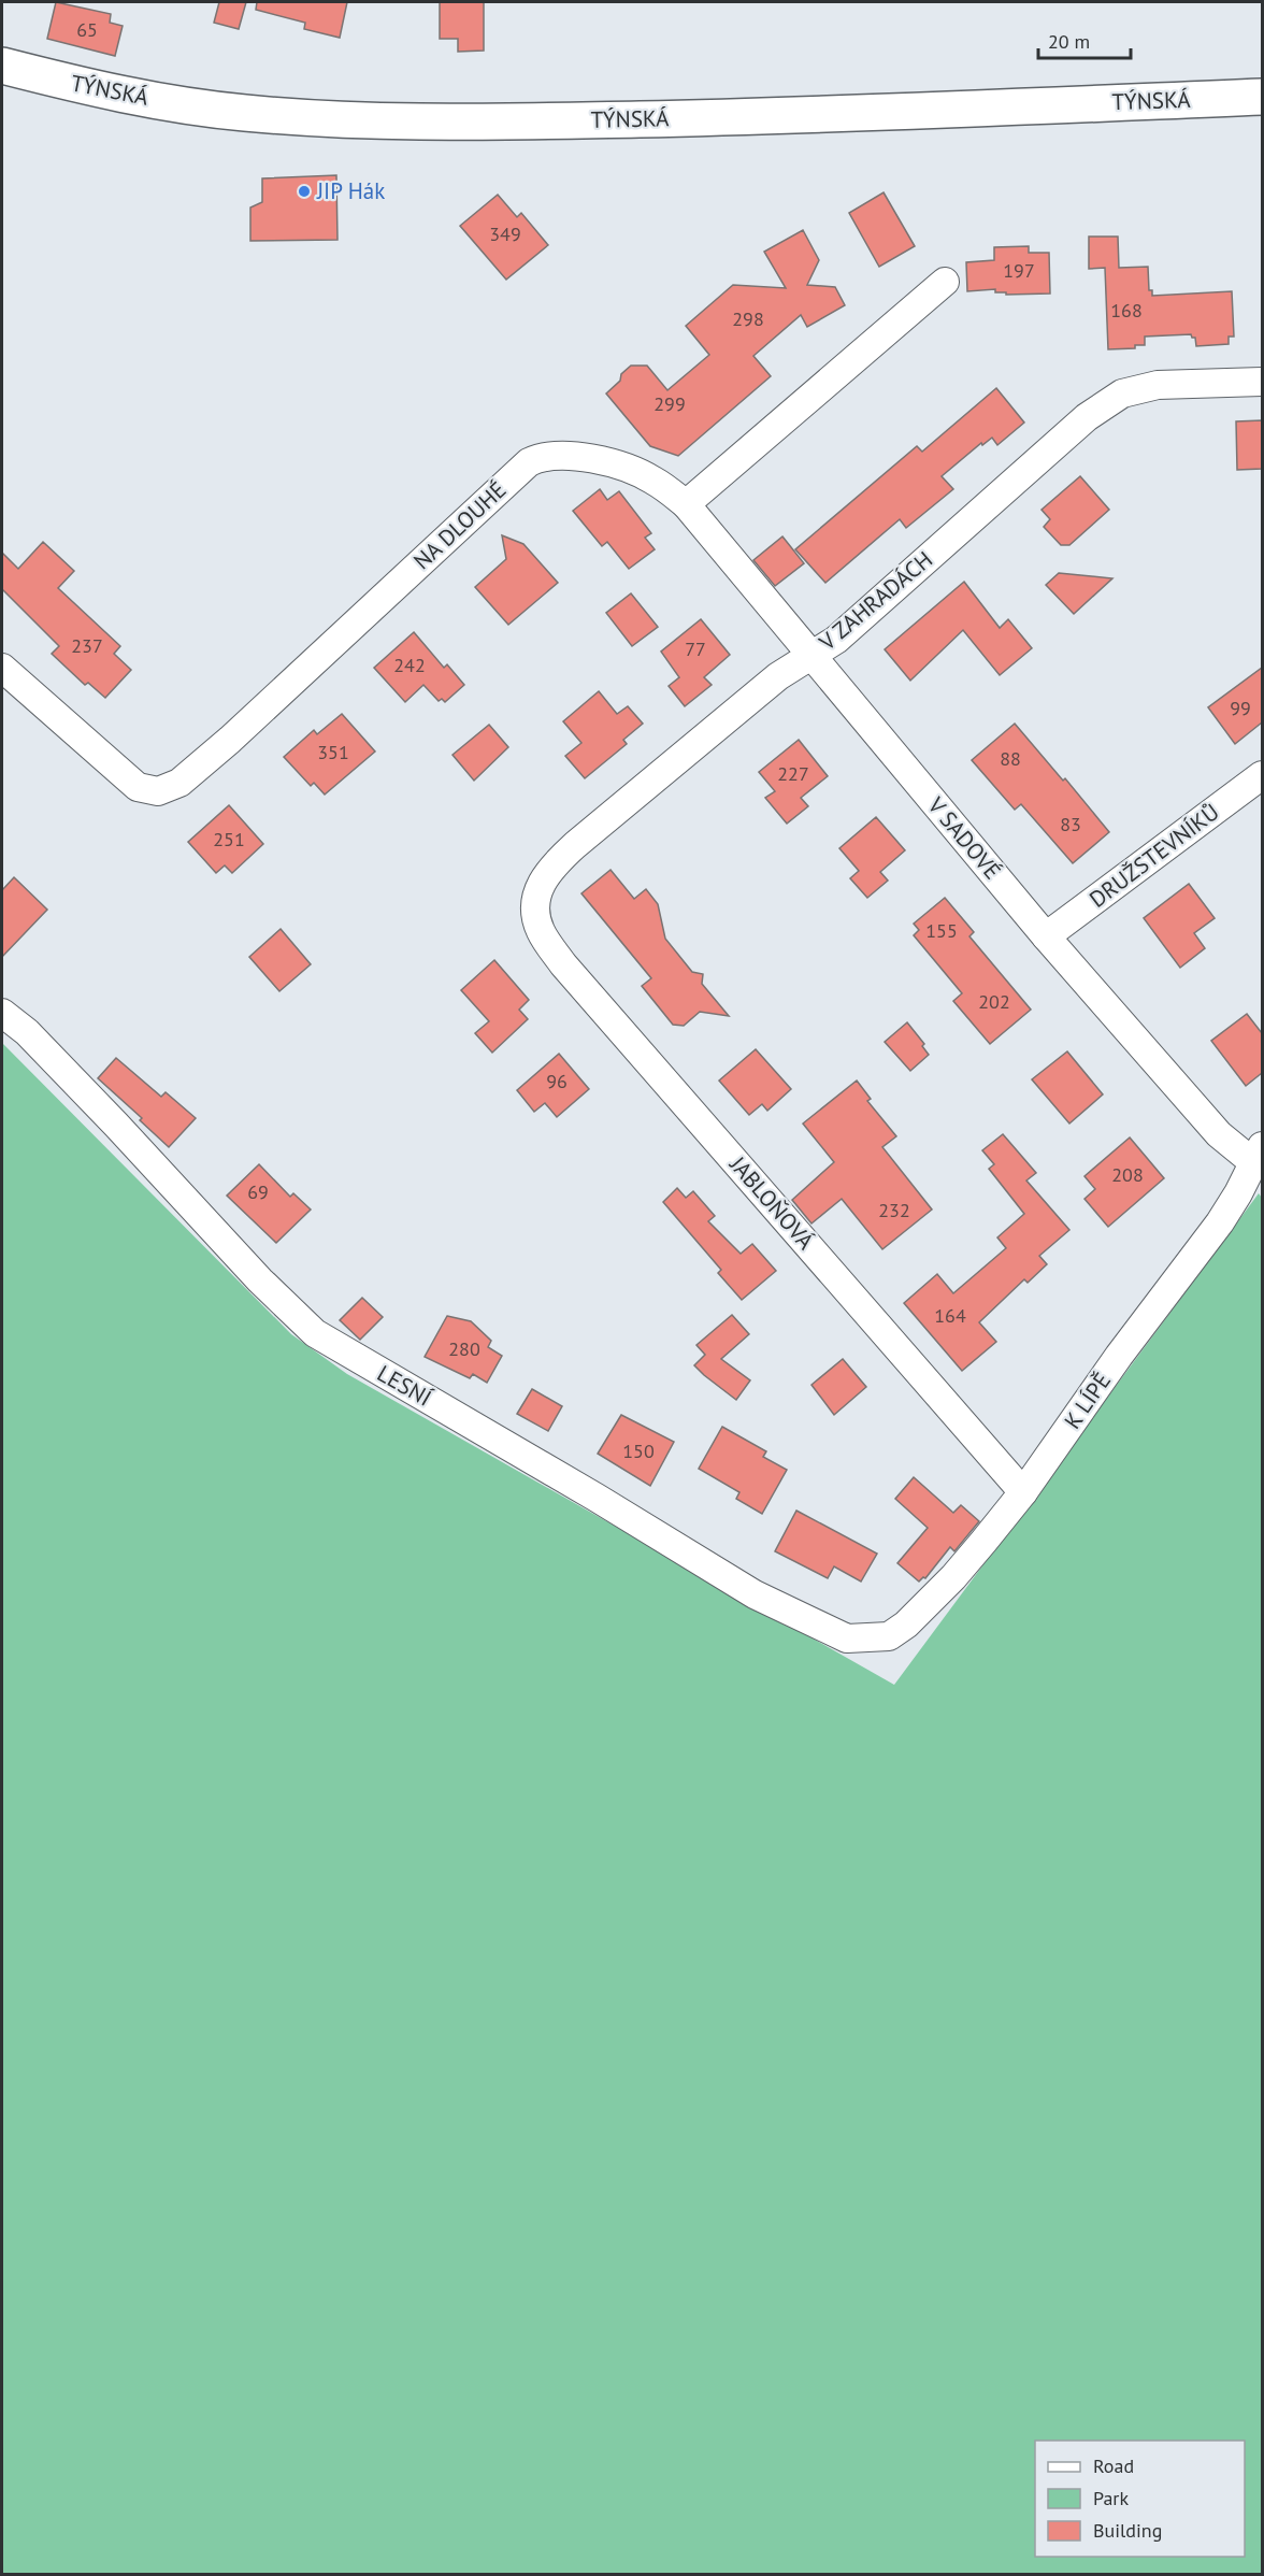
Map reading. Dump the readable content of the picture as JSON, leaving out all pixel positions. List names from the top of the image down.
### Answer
{
  "streets": {
    "main road": ["TÝNSKÁ"],
    "street": [
      "NA DLOUHÉ",
      "V ZAHRADÁCH",
      "V SADOVÉ",
      "DRUŽSTEVNÍKŮ",
      "JABLOŇOVÁ",
      "LESNÍ",
      "K LÍPĚ"
    ]
  },
  "crossings": [
    ["NA DLOUHÉ", "V SADOVÉ"],
    ["V ZAHRADÁCH", "V SADOVÉ"],
    ["V ZAHRADÁCH", "JABLOŇOVÁ"],
    ["V SADOVÉ", "DRUŽSTEVNÍKŮ"],
    ["V SADOVÉ", "K LÍPĚ"],
    ["JABLOŇOVÁ", "K LÍPĚ"],
    ["LESNÍ", "K LÍPĚ"]
  ],
  "places": ["JIP Hák"],
  "house_numbers": [
    "65",
    "349",
    "197",
    "168",
    "298",
    "299",
    "237",
    "77",
    "242",
    "99",
    "351",
    "88",
    "227",
    "83",
    "251",
    "155",
    "202",
    "96",
    "208",
    "69",
    "232",
    "164",
    "280",
    "150"
  ],
  "legend": ["Road", "Park", "Building"],
  "scale_bar": "20 m"
}
